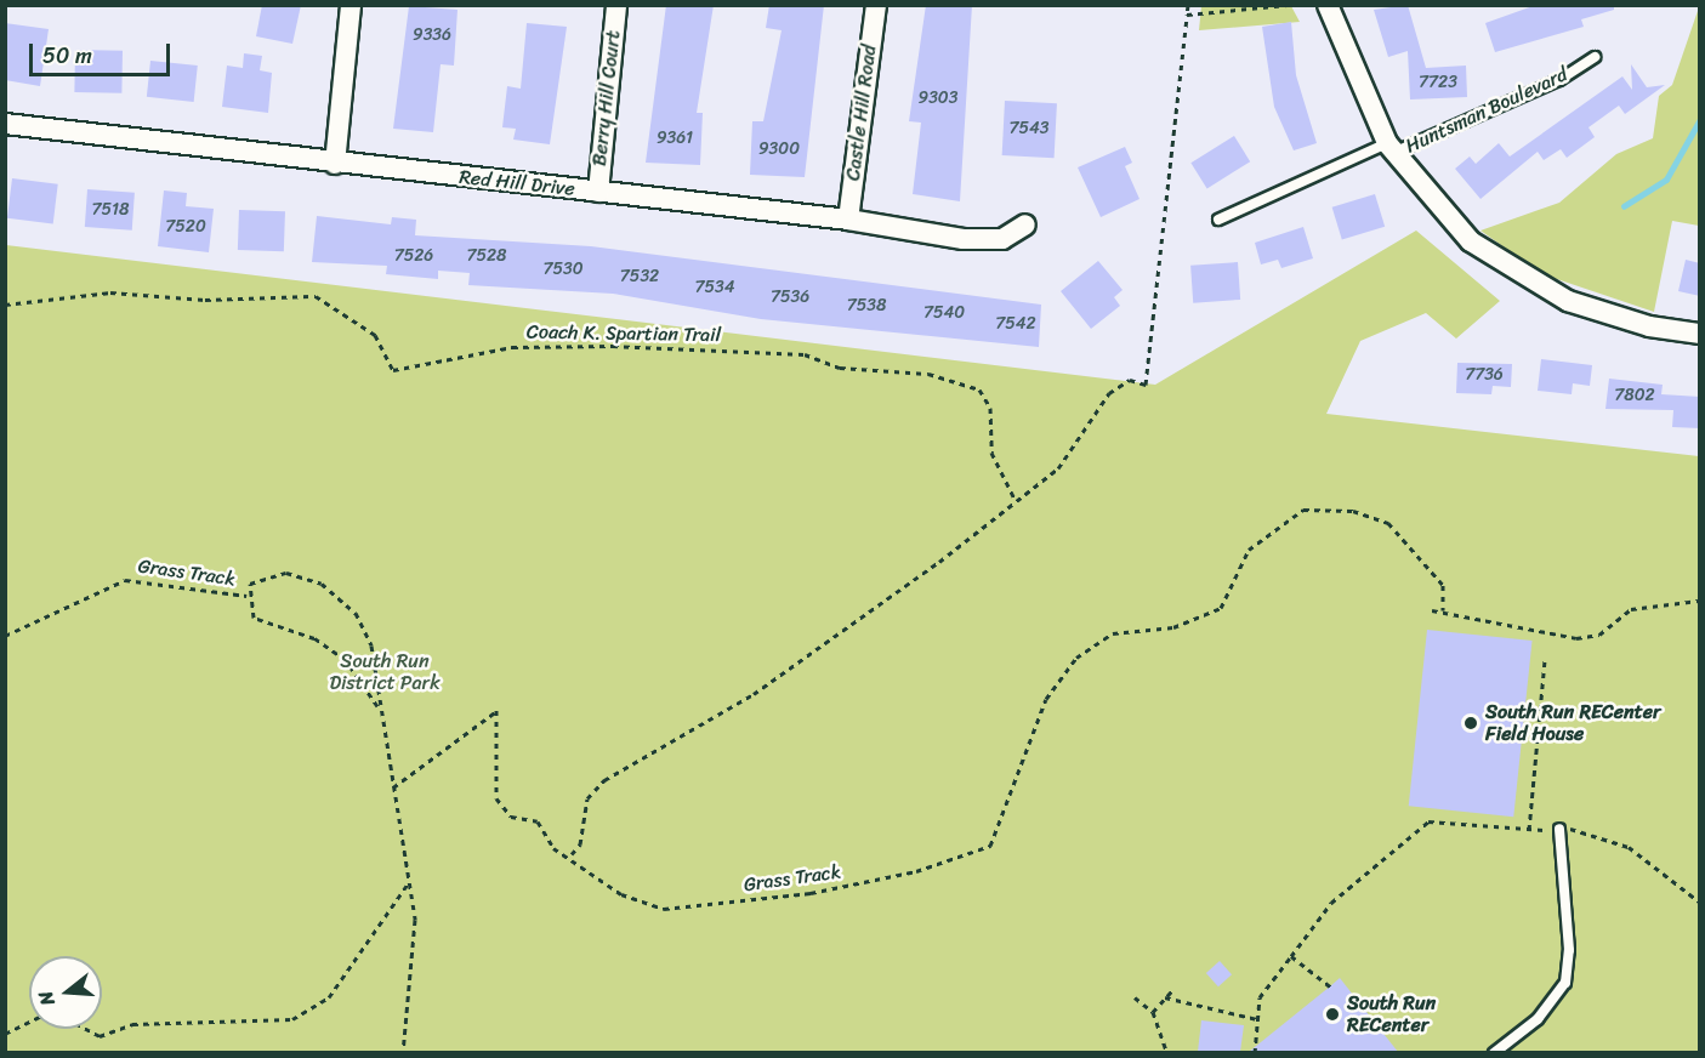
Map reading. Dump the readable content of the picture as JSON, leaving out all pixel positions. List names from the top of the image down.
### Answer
{
  "streets": {
    "street": [
      "Berry Hill Court",
      "Huntsman Boulevard",
      "Castle Hill Road",
      "Red Hill Drive"
    ],
    "path": ["Coach K. Spartian Trail", "Grass Track"]
  },
  "crossings": [
    ["Berry Hill Court", "Red Hill Drive"],
    ["Castle Hill Road", "Red Hill Drive"]
  ],
  "parks": ["South Run District Park"],
  "places": ["South Run RECenter Field House", "South Run RECenter"],
  "house_numbers": [
    "9336",
    "7723",
    "9303",
    "7543",
    "9361",
    "9300",
    "7518",
    "7520",
    "7526",
    "7528",
    "7530",
    "7532",
    "7534",
    "7536",
    "7538",
    "7540",
    "7542",
    "7736",
    "7802"
  ],
  "scale_bar": "50 m",
  "north": "left"
}
